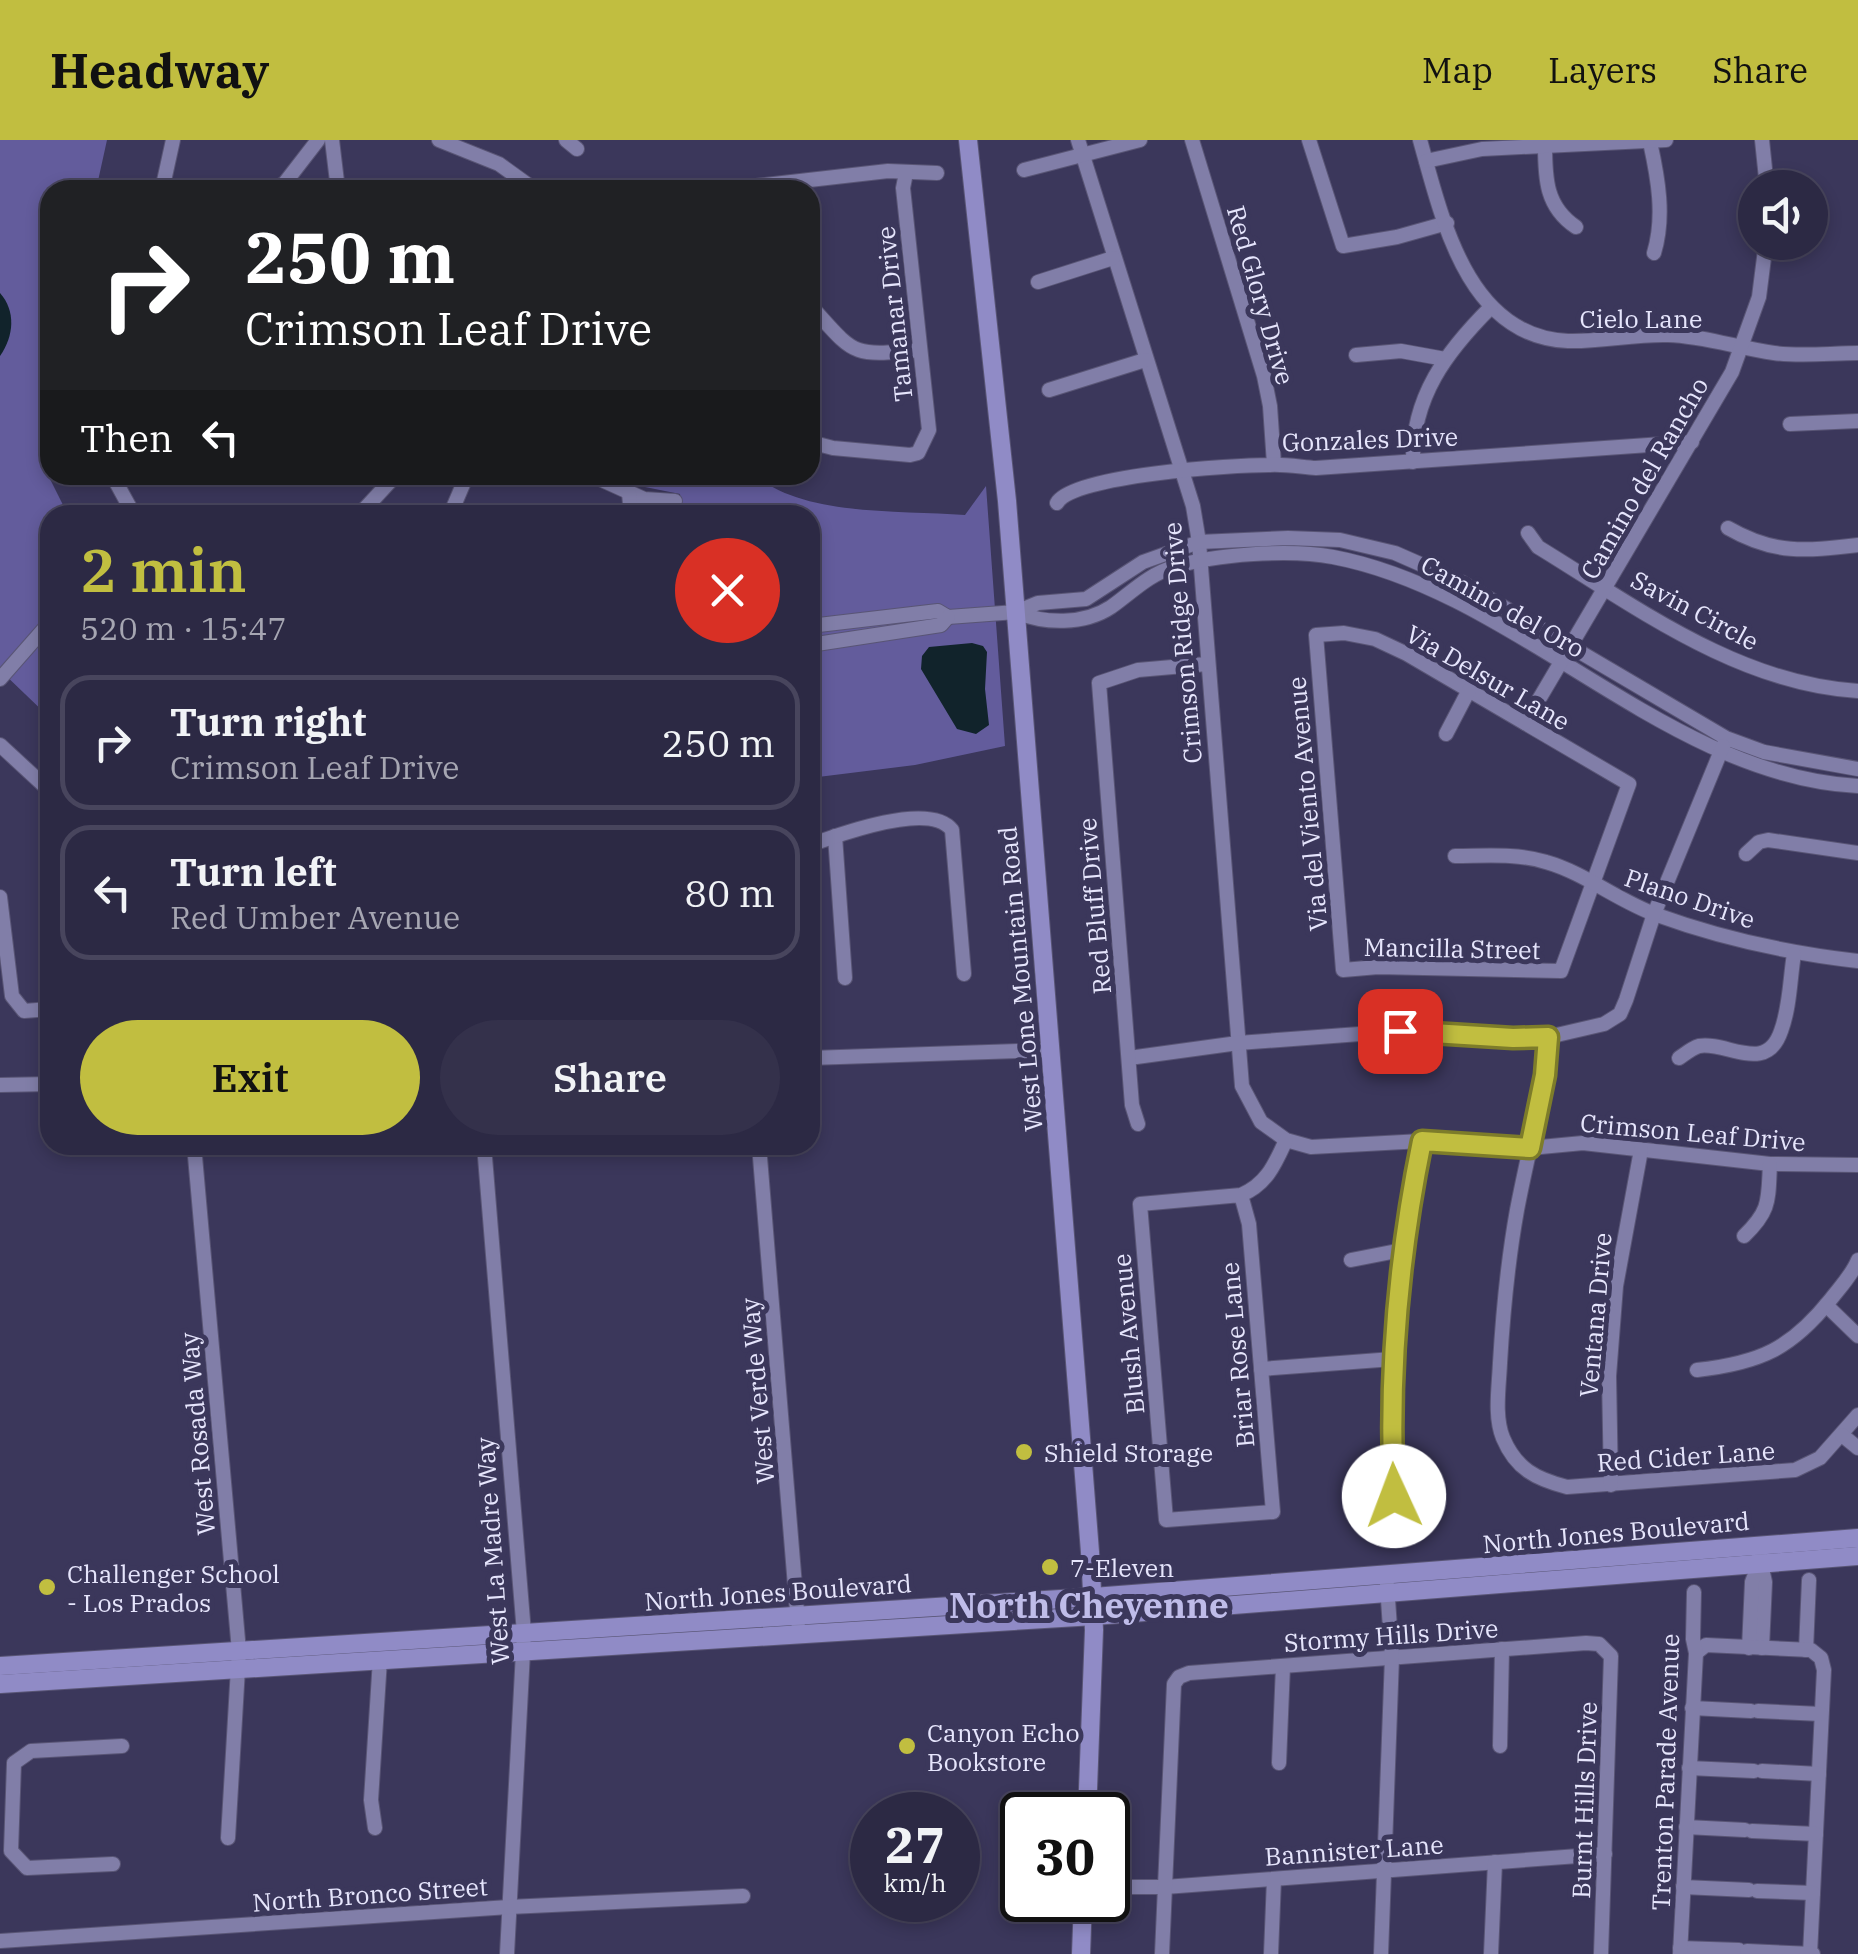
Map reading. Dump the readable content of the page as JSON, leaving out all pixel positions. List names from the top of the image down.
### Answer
{
  "streets": {
    "main road": ["West Lone Mountain Road", "North Jones Boulevard"],
    "street": [
      "Red Glory Drive",
      "Tamanar Drive",
      "Cielo Lane",
      "Gonzales Drive",
      "Camino del Rancho",
      "Camino del Oro",
      "Savin Circle",
      "Crimson Ridge Drive",
      "Via Delsur Lane",
      "Via del Viento Avenue",
      "Plano Drive",
      "Red Bluff Drive",
      "Mancilla Street",
      "Crimson Leaf Drive",
      "Ventana Drive",
      "Blush Avenue",
      "Briar Rose Lane",
      "West Verde Way",
      "West Rosada Way",
      "Red Cider Lane",
      "West La Madre Way",
      "Stormy Hills Drive",
      "Trenton Parade Avenue",
      "Burnt Hills Drive",
      "Bannister Lane",
      "North Bronco Street"
    ]
  },
  "crossings": [
    ["Red Glory Drive", "Gonzales Drive"],
    ["Cielo Lane", "Camino del Rancho"],
    ["Gonzales Drive", "Camino del Rancho"],
    ["Gonzales Drive", "Crimson Ridge Drive"],
    ["Camino del Rancho", "Camino del Oro"],
    ["Camino del Rancho", "Savin Circle"],
    ["Camino del Rancho", "Via Delsur Lane"],
    ["Camino del Oro", "Crimson Ridge Drive"],
    ["Camino del Oro", "West Lone Mountain Road"],
    ["Crimson Ridge Drive", "Red Bluff Drive"],
    ["Crimson Ridge Drive", "Crimson Leaf Drive"],
    ["Via Delsur Lane", "Via del Viento Avenue"],
    ["Via Delsur Lane", "Plano Drive"],
    ["Via Delsur Lane", "Mancilla Street"],
    ["Via del Viento Avenue", "Mancilla Street"],
    ["Plano Drive", "Mancilla Street"],
    ["West Lone Mountain Road", "North Jones Boulevard"],
    ["Crimson Leaf Drive", "Ventana Drive"],
    ["Crimson Leaf Drive", "Red Cider Lane"],
    ["Ventana Drive", "Red Cider Lane"],
    ["Blush Avenue", "Briar Rose Lane"],
    ["West Verde Way", "North Jones Boulevard"],
    ["West Rosada Way", "North Jones Boulevard"],
    ["North Jones Boulevard", "West La Madre Way"],
    ["West La Madre Way", "North Bronco Street"],
    ["Stormy Hills Drive", "Burnt Hills Drive"],
    ["Stormy Hills Drive", "Bannister Lane"],
    ["Burnt Hills Drive", "Bannister Lane"]
  ],
  "districts": ["North Cheyenne"],
  "places": [
    "Shield Storage",
    "7-Eleven",
    "Challenger School - Los Prados",
    "Canyon Echo Bookstore"
  ],
  "page": {
    "header": "Headway",
    "nav": ["Map", "Layers", "Share"],
    "turn": ["250 m", "Crimson Leaf Drive"],
    "then": "Then",
    "heading": ["2 min", "520 m · 15:47"],
    "list": [
      {
        "name": "Turn right",
        "note": "Crimson Leaf Drive",
        "value": "250 m"
      },
      {
        "name": "Turn left",
        "note": "Red Umber Avenue",
        "value": "80 m"
      }
    ],
    "buttons": ["Exit", "Share"],
    "speed": "27 km/h",
    "limit": "30"
  }
}
